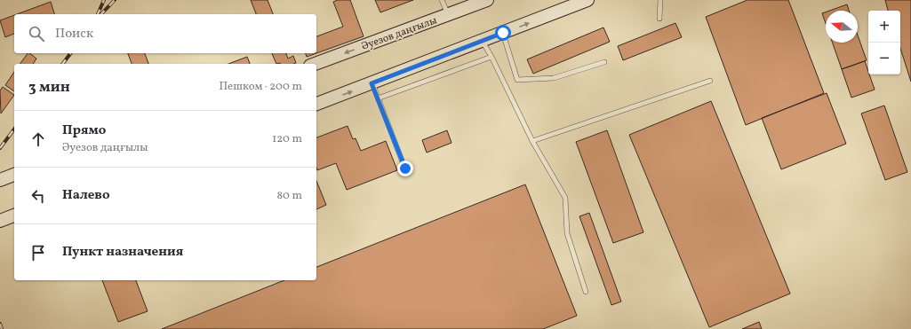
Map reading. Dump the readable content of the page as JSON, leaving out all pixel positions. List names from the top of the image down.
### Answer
{
  "streets": {
    "main road": ["Әуезов даңғылы"]
  },
  "north": "left",
  "page": {
    "map_buttons": ["+", "−"],
    "search": "Поиск",
    "heading": ["3 мин", "Пешком · 200 m"],
    "list": [
      ["Прямо", "Әуезов даңғылы", "120 m"],
      ["Налево", "80 m"],
      "Пункт назначения"
    ]
  }
}
